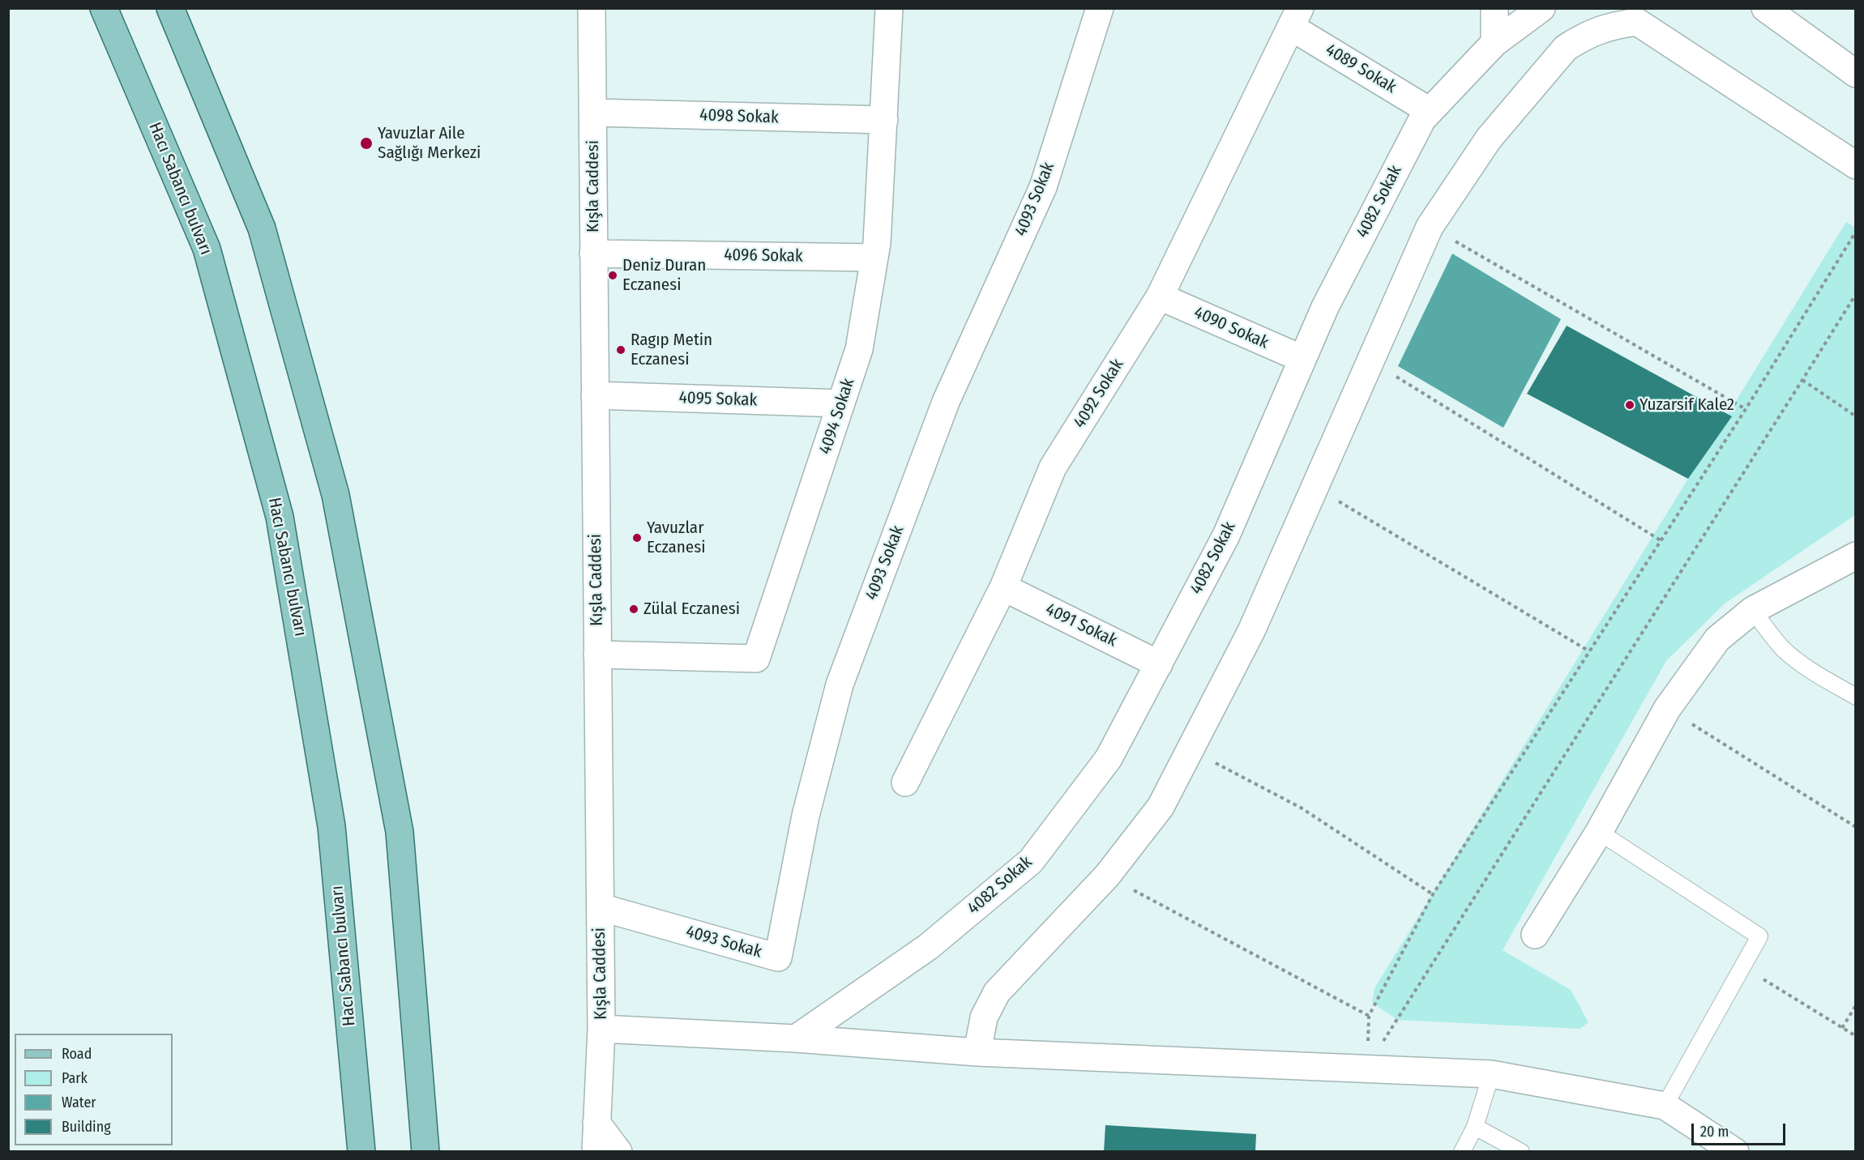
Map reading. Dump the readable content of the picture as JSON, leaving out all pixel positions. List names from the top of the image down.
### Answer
{
  "streets": {
    "main road": ["Hacı Sabancı bulvarı"],
    "street": [
      "4089 Sokak",
      "4098 Sokak",
      "Kışla Caddesi",
      "4093 Sokak",
      "4082 Sokak",
      "4096 Sokak",
      "4090 Sokak",
      "4092 Sokak",
      "4095 Sokak",
      "4094 Sokak",
      "4091 Sokak"
    ]
  },
  "crossings": [
    ["4089 Sokak", "4082 Sokak"],
    ["4089 Sokak", "4092 Sokak"],
    ["4098 Sokak", "Kışla Caddesi"],
    ["4098 Sokak", "4094 Sokak"],
    ["Kışla Caddesi", "4093 Sokak"],
    ["Kışla Caddesi", "4096 Sokak"],
    ["Kışla Caddesi", "4095 Sokak"],
    ["Kışla Caddesi", "4094 Sokak"],
    ["4082 Sokak", "4090 Sokak"],
    ["4082 Sokak", "4091 Sokak"],
    ["4096 Sokak", "4094 Sokak"],
    ["4090 Sokak", "4092 Sokak"],
    ["4092 Sokak", "4091 Sokak"],
    ["4095 Sokak", "4094 Sokak"]
  ],
  "places": [
    "Yavuzlar Aile Sağlığı Merkezi",
    "Deniz Duran Eczanesi",
    "Ragıp Metin Eczanesi",
    "Yuzarsif Kale2",
    "Yavuzlar Eczanesi",
    "Zülal Eczanesi"
  ],
  "legend": [
    "Road",
    "Park",
    "Water",
    "Building"
  ],
  "scale_bar": "20 m"
}
